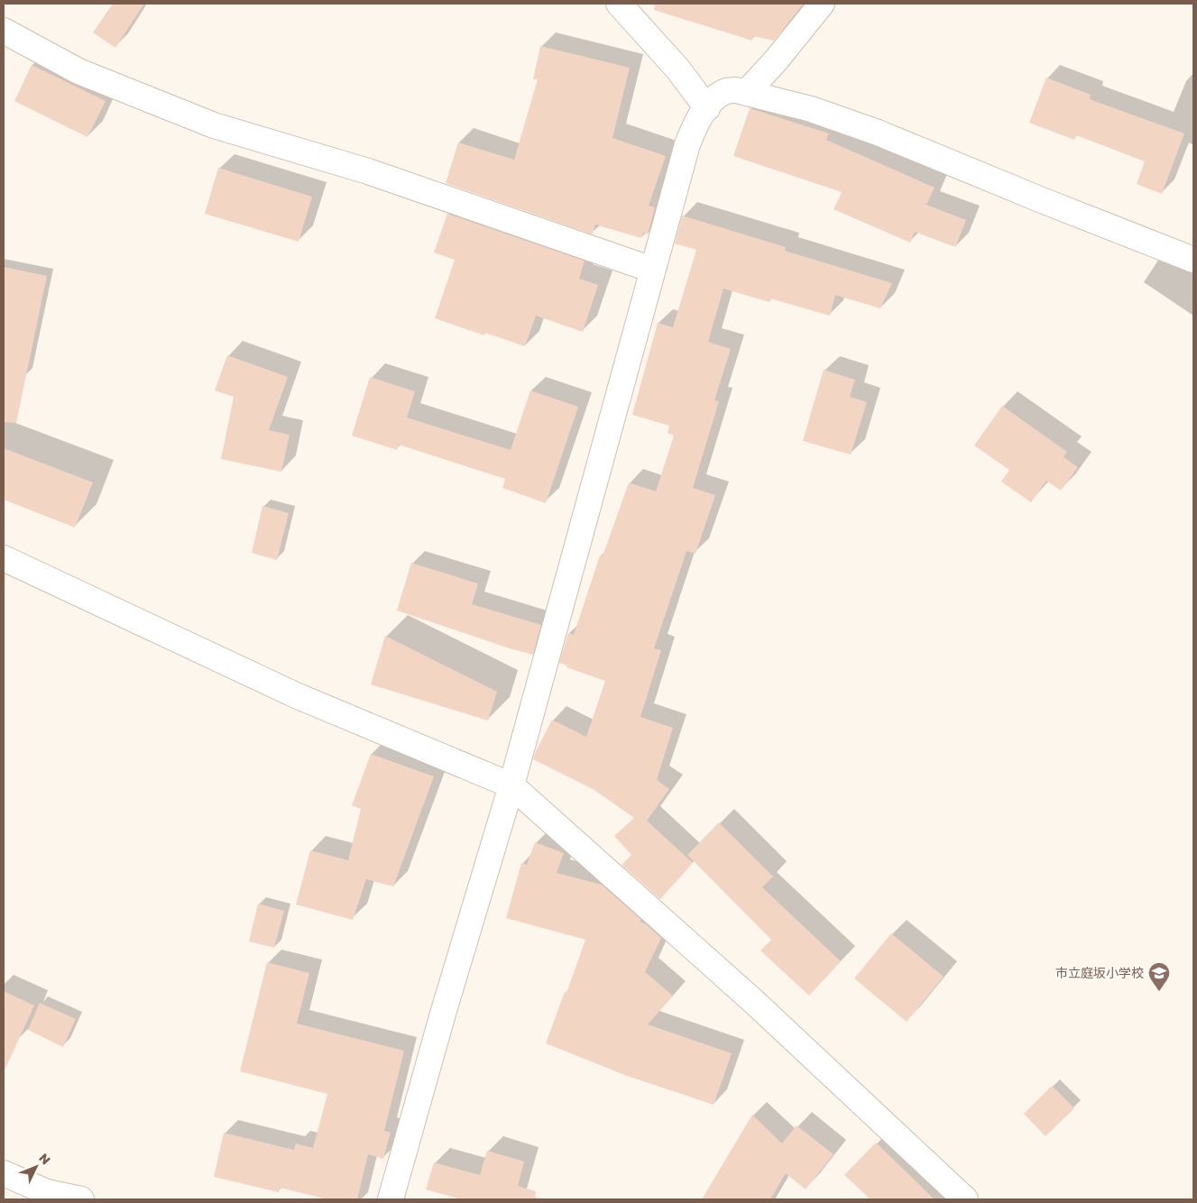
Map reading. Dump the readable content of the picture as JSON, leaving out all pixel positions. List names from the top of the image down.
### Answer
{
  "places": {
    "school or university": ["市立庭坂小学校"]
  },
  "north": "top right"
}
